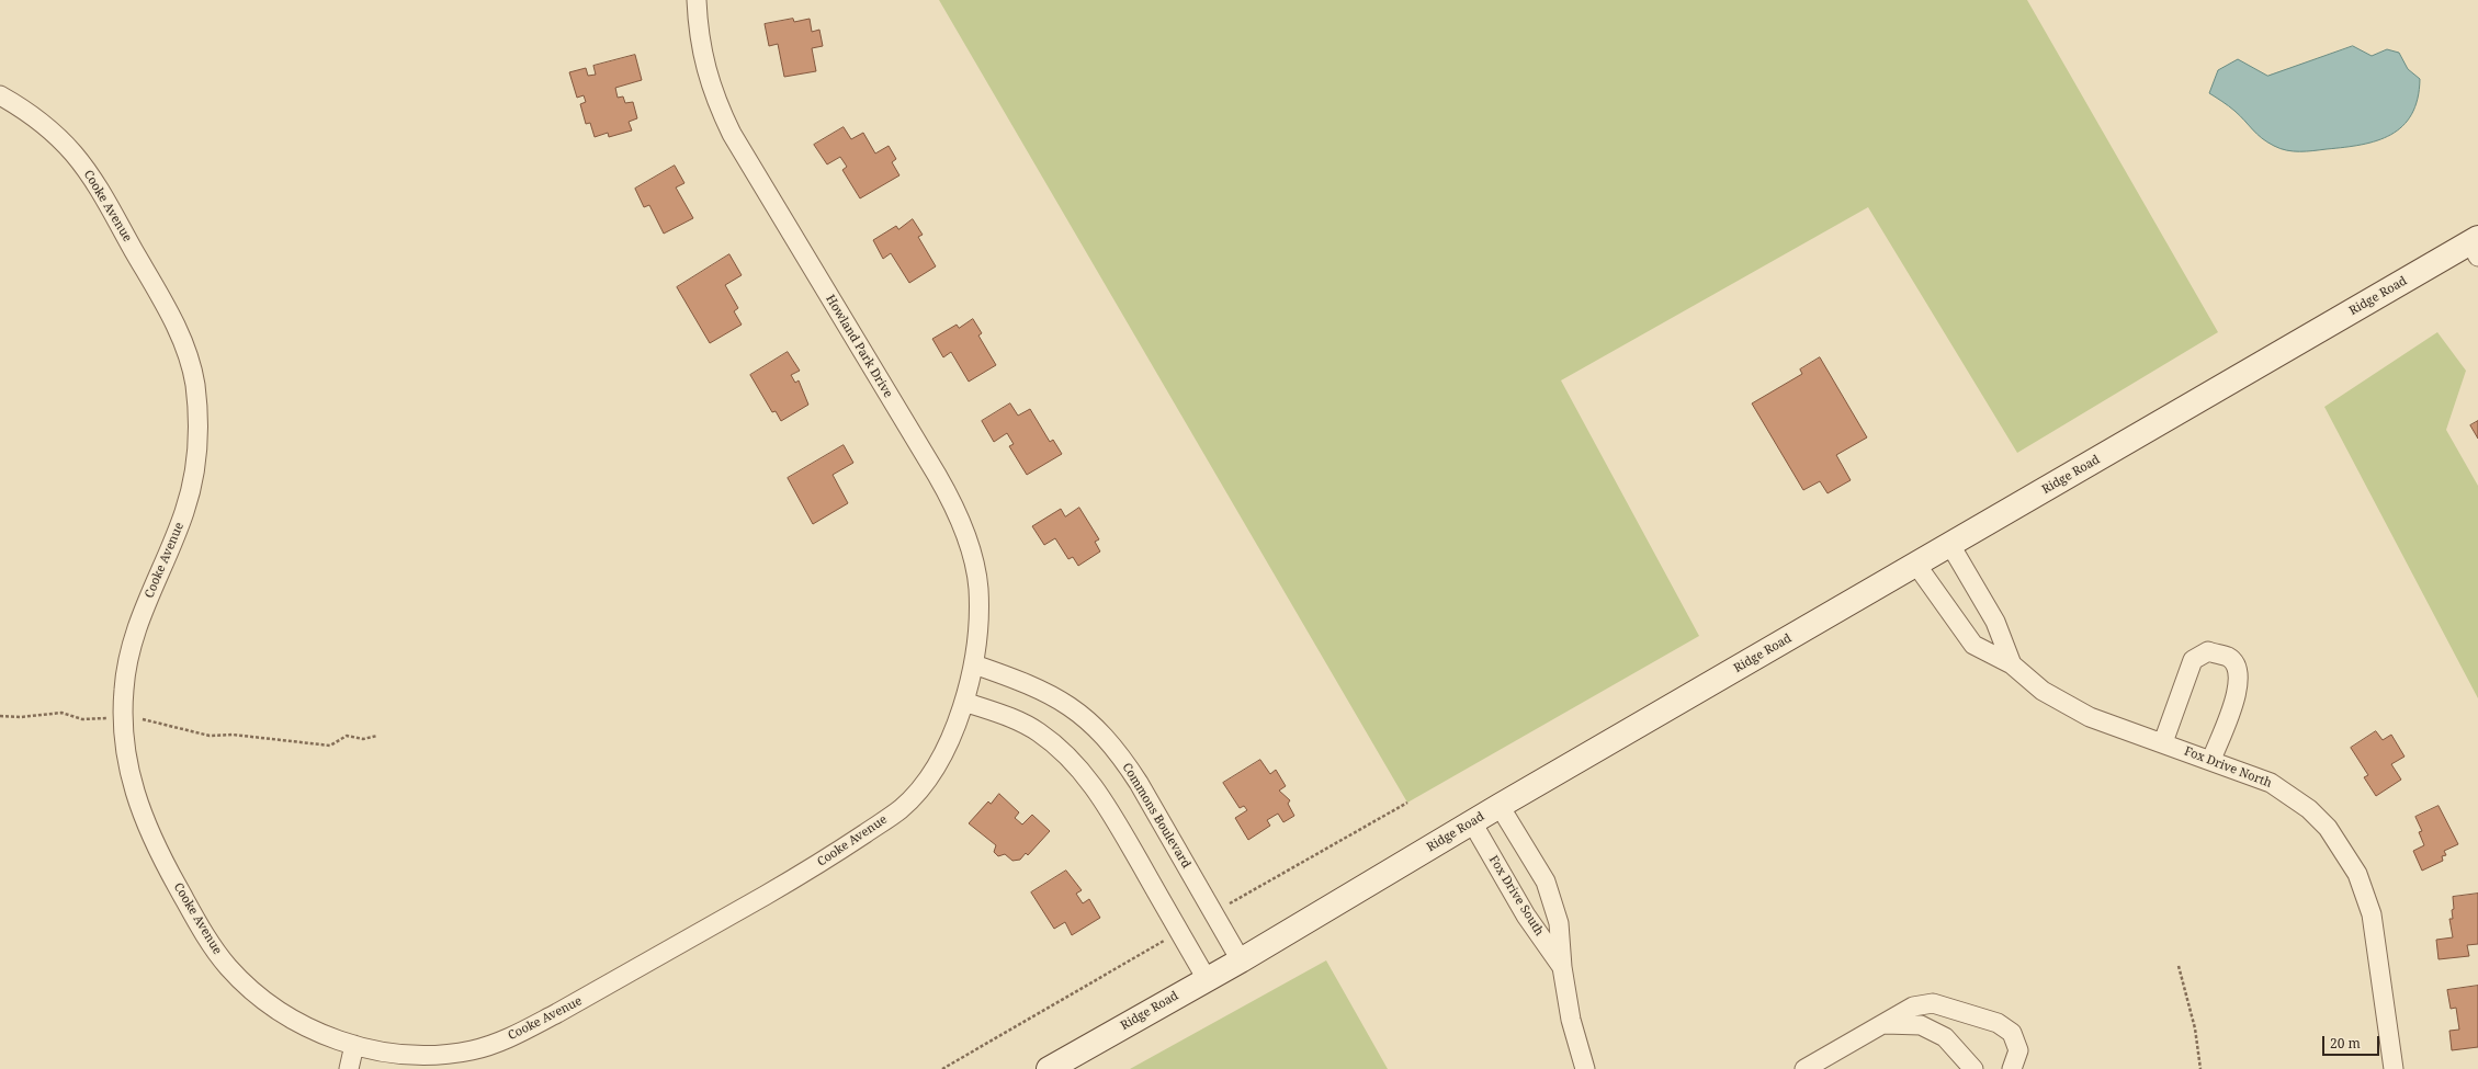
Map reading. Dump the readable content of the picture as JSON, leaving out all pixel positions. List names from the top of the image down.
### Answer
{
  "streets": {
    "street": [
      "Cooke Avenue",
      "Ridge Road",
      "Howland Park Drive",
      "Fox Drive North",
      "Commons Boulevard",
      "Fox Drive South"
    ]
  },
  "crossings": [
    ["Cooke Avenue", "Howland Park Drive"],
    ["Ridge Road", "Fox Drive North"],
    ["Ridge Road", "Commons Boulevard"],
    ["Ridge Road", "Fox Drive South"],
    ["Howland Park Drive", "Commons Boulevard"]
  ],
  "scale_bar": "20 m"
}
